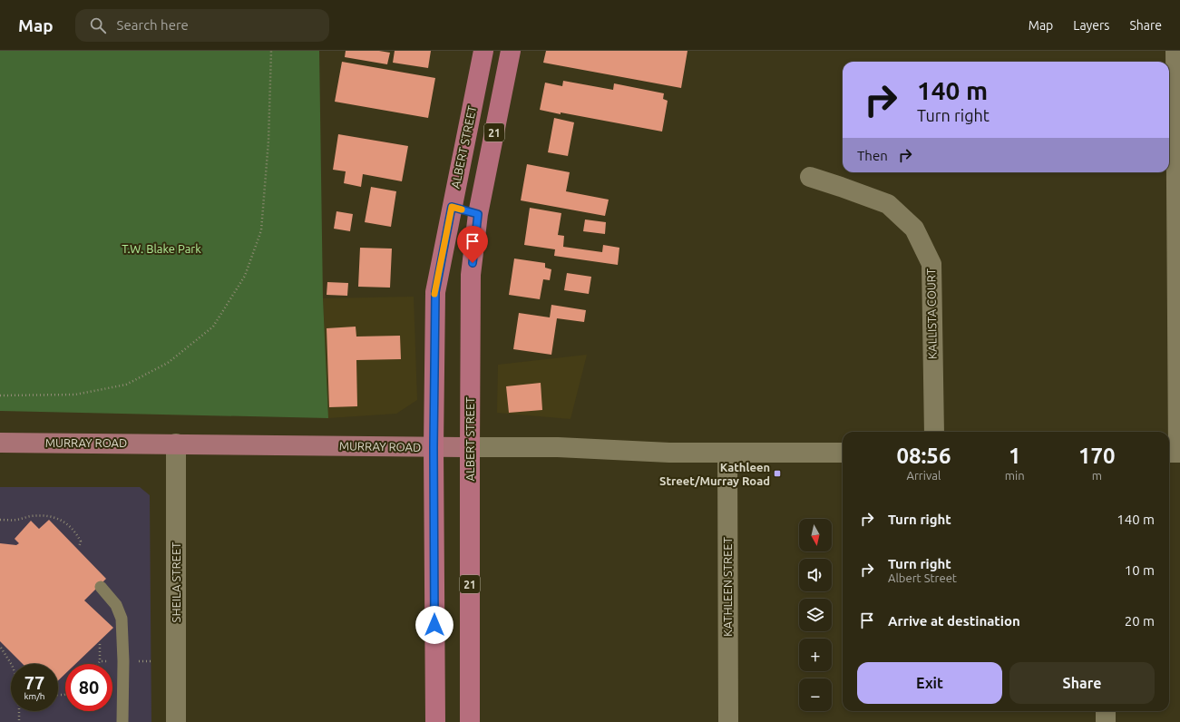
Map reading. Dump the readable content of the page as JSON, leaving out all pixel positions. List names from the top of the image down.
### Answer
{
  "streets": {
    "highway": ["21", "ALBERT STREET"],
    "main road": ["MURRAY ROAD"],
    "street": ["KALLISTA COURT", "SHEILA STREET", "KATHLEEN STREET"]
  },
  "crossings": [
    ["ALBERT STREET", "MURRAY ROAD"],
    ["MURRAY ROAD", "SHEILA STREET"],
    ["MURRAY ROAD", "KATHLEEN STREET"]
  ],
  "parks": ["T.W. Blake Park"],
  "places": {
    "transit": ["Kathleen Street/Murray Road"]
  },
  "north": "bottom",
  "page": {
    "header": "Map",
    "search": "Search here",
    "nav": ["Map", "Layers", "Share"],
    "turn": ["140 m", "Turn right"],
    "then": "Then",
    "eta": [
      "08:56",
      "Arrival",
      "1",
      "min",
      "170",
      "m"
    ],
    "list": [
      {
        "name": "Turn right",
        "value": "140 m"
      },
      {
        "name": "Turn right",
        "note": "Albert Street",
        "value": "10 m"
      },
      {
        "name": "Arrive at destination",
        "value": "20 m"
      }
    ],
    "map_buttons": ["+", "−"],
    "buttons": ["Exit", "Share"],
    "speed": "77 km/h",
    "limit": "80"
  }
}
